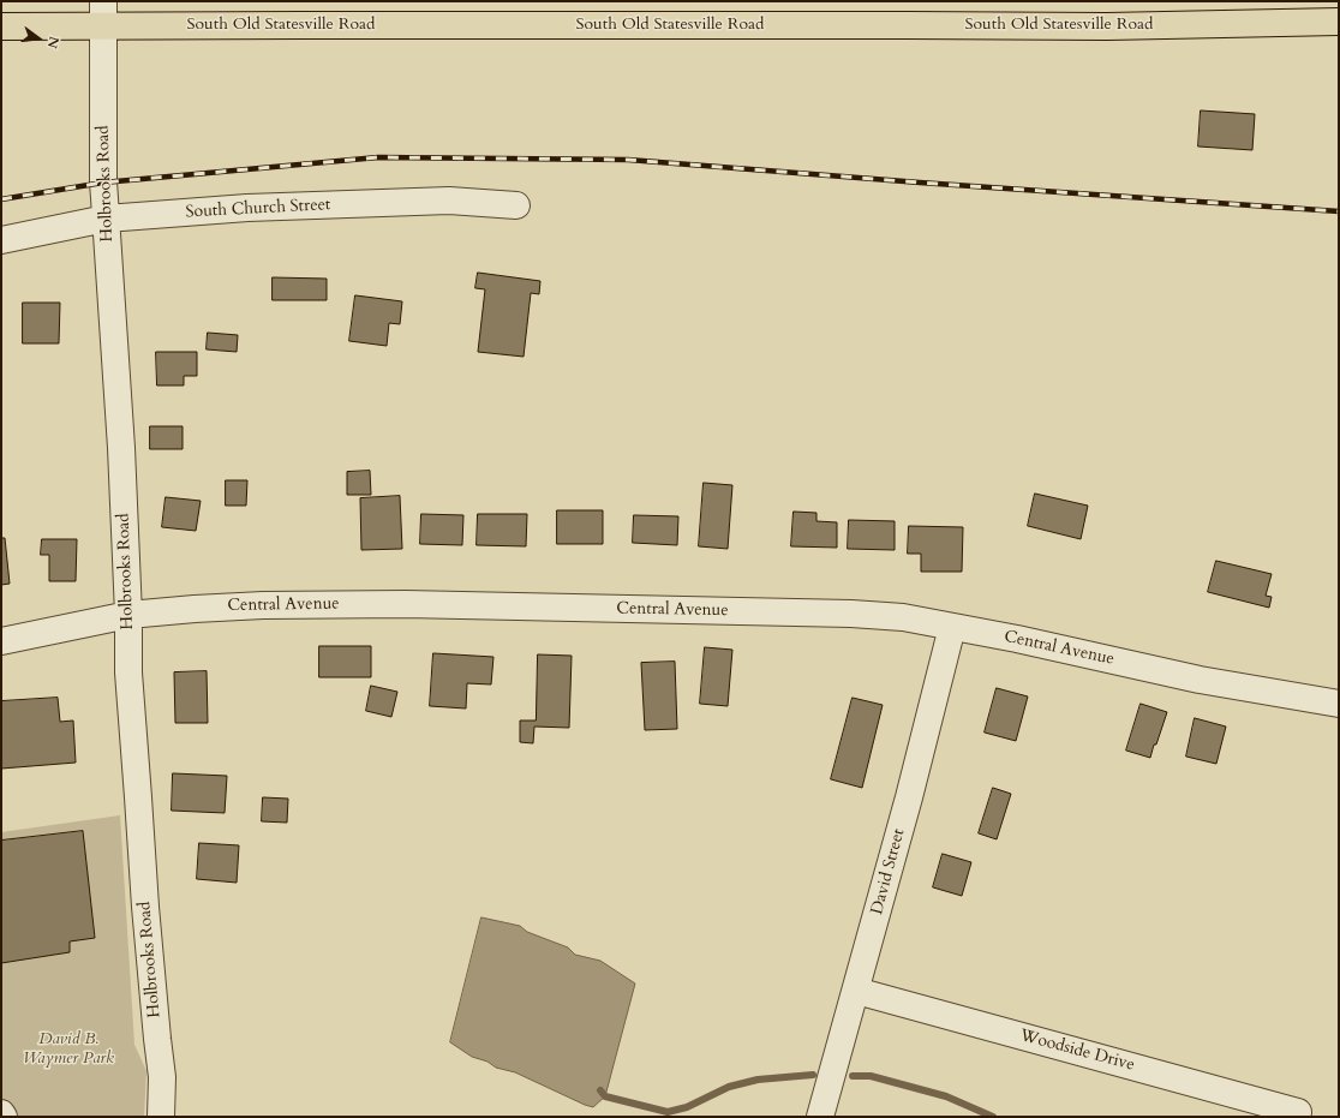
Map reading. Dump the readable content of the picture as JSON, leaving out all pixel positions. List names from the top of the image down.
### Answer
{
  "streets": {
    "main road": ["South Old Statesville Road"],
    "street": [
      "Holbrooks Road",
      "South Church Street",
      "Central Avenue",
      "David Street",
      "Woodside Drive"
    ]
  },
  "crossings": [
    ["South Old Statesville Road", "Holbrooks Road"],
    ["Holbrooks Road", "South Church Street"],
    ["Holbrooks Road", "Central Avenue"],
    ["Central Avenue", "David Street"],
    ["David Street", "Woodside Drive"]
  ],
  "parks": ["David B. Waymer Park"],
  "north": "right"
}
